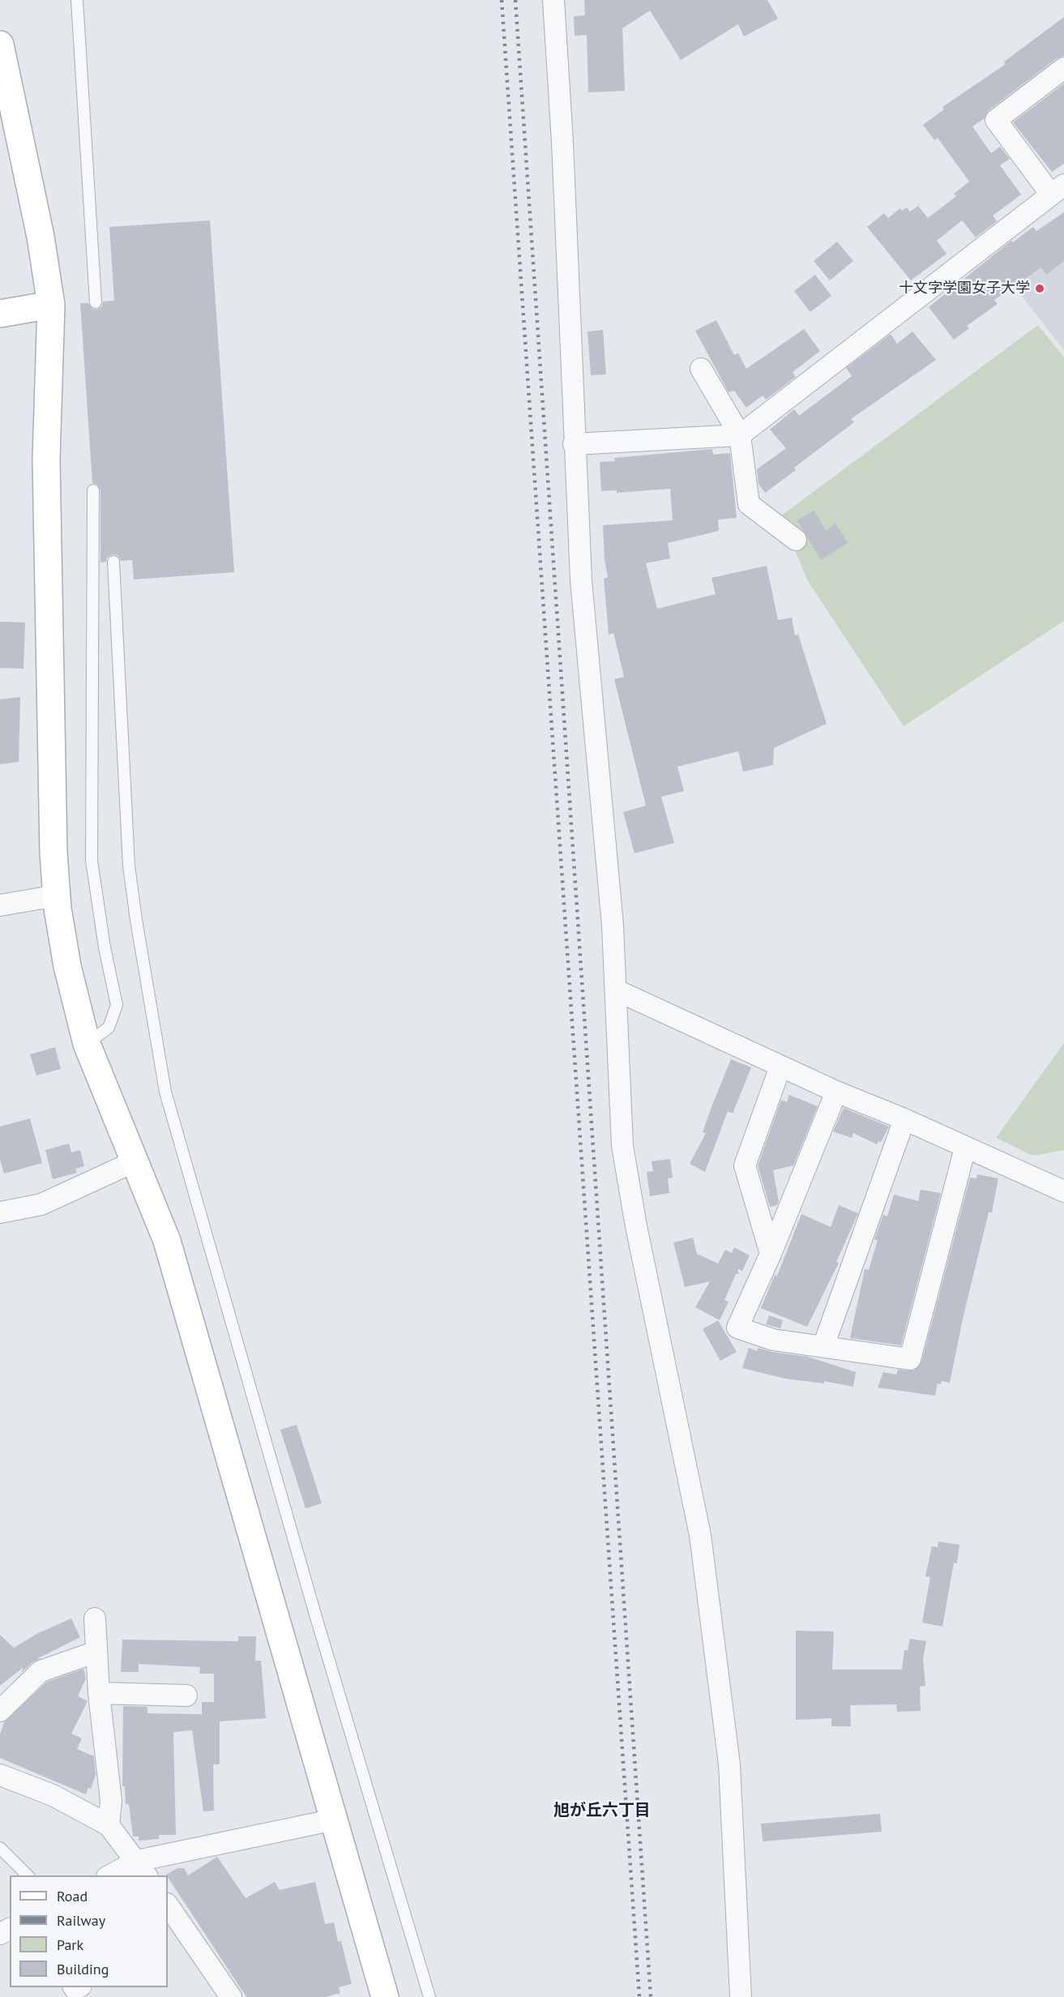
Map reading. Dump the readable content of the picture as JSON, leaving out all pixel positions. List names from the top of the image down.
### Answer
{
  "districts": ["旭が丘六丁目"],
  "places": ["十文字学園女子大学"],
  "legend": [
    "Road",
    "Railway",
    "Park",
    "Building"
  ]
}
